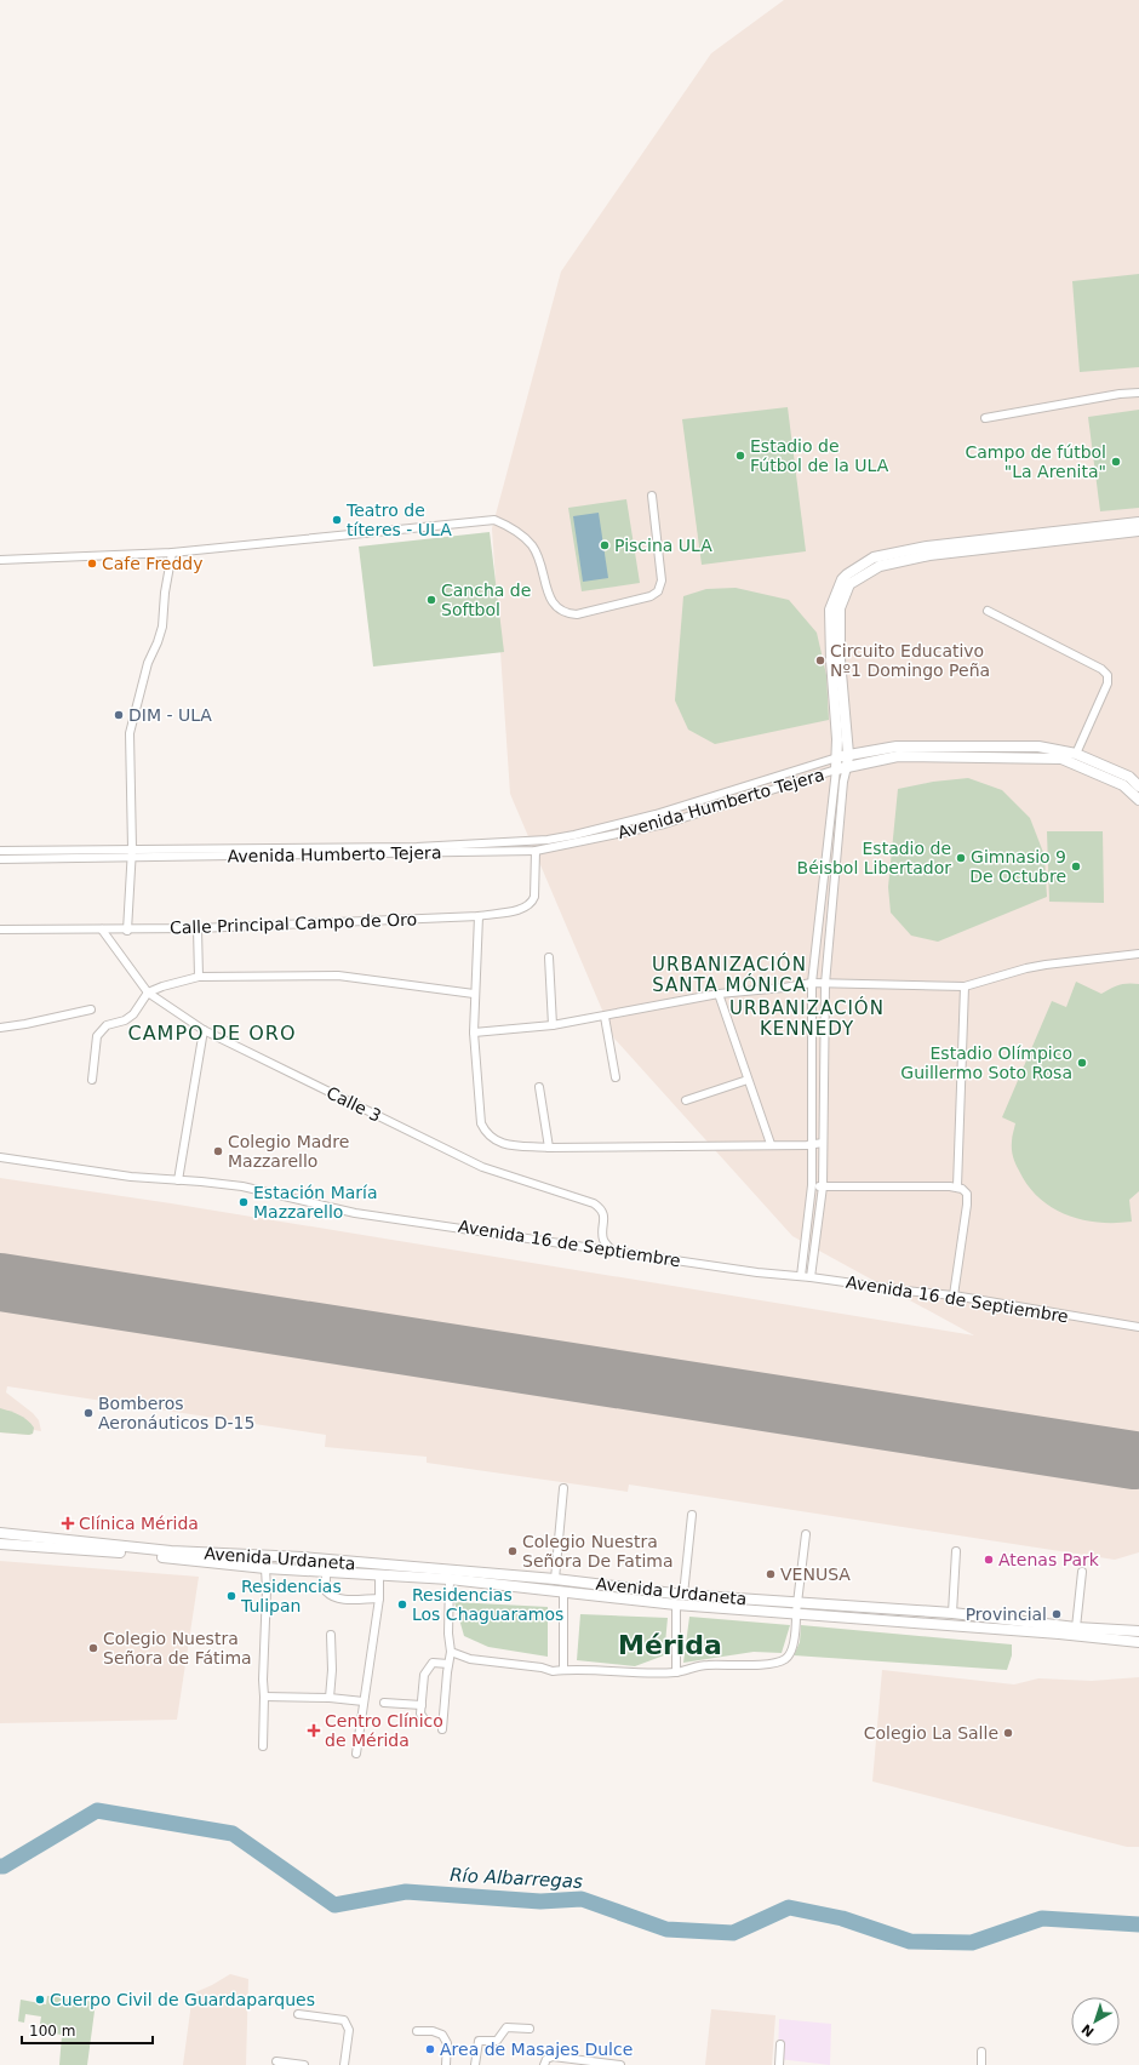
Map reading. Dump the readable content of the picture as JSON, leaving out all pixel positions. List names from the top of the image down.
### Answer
{
  "streets": {
    "street": [
      "Avenida Humberto Tejera",
      "Calle Principal Campo de Oro",
      "Calle 3",
      "Avenida 16 de Septiembre",
      "Avenida Urdaneta"
    ]
  },
  "crossings": [
    ["Avenida Humberto Tejera", "Calle Principal Campo de Oro"],
    ["Calle Principal Campo de Oro", "Calle 3"],
    ["Calle 3", "Avenida 16 de Septiembre"]
  ],
  "districts": [
    "URBANIZACIÓN SANTA MÓNICA",
    "URBANIZACIÓN KENNEDY",
    "CAMPO DE ORO",
    "Mérida"
  ],
  "water": ["Río Albarregas"],
  "places": {
    "other": [
      "Estadio de Fútbol de la ULA",
      "Campo de fútbol \"La Arenita\"",
      "Teatro de títeres - ULA",
      "Piscina ULA",
      "Cafe Freddy",
      "Cancha de Softbol",
      "Circuito Educativo Nº1 Domingo Peña",
      "DIM - ULA",
      "Estadio de Béisbol Libertador",
      "Gimnasio 9 De Octubre",
      "Estadio Olímpico Guillermo Soto Rosa",
      "Colegio Madre Mazzarello",
      "Estación María Mazzarello",
      "Bomberos Aeronáuticos D-15",
      "Colegio Nuestra Señora De Fatima",
      "Atenas Park",
      "VENUSA",
      "Residencias Tulipan",
      "Residencias Los Chaguaramos",
      "Provincial",
      "Colegio Nuestra Señora de Fátima",
      "Colegio La Salle",
      "Cuerpo Civil de Guardaparques",
      "Area de Masajes Dulce"
    ],
    "health": ["Clínica Mérida", "Centro Clínico de Mérida"]
  },
  "scale_bar": "100 m",
  "north": "bottom left"
}
